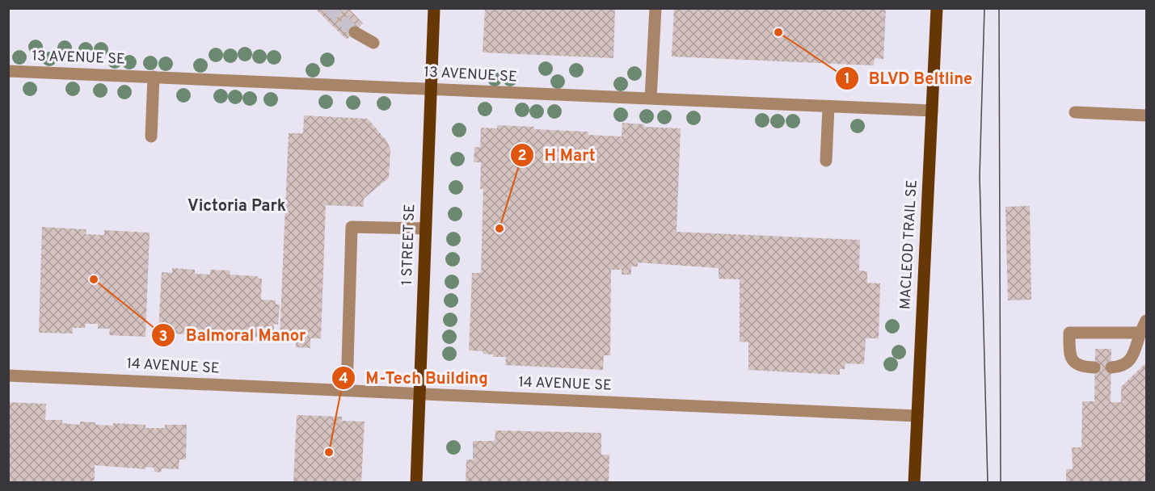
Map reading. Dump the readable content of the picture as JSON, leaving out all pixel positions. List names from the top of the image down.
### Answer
{
  "streets": {
    "main road": ["1 STREET SE", "MACLEOD TRAIL SE"],
    "street": ["13 AVENUE SE", "14 AVENUE SE"]
  },
  "crossings": [
    ["13 AVENUE SE", "1 STREET SE"],
    ["13 AVENUE SE", "MACLEOD TRAIL SE"],
    ["1 STREET SE", "14 AVENUE SE"],
    ["MACLEOD TRAIL SE", "14 AVENUE SE"]
  ],
  "districts": ["Victoria Park"],
  "places": [
    "BLVD Beltline",
    "H Mart",
    "Balmoral Manor",
    "M-Tech Building"
  ]
}
